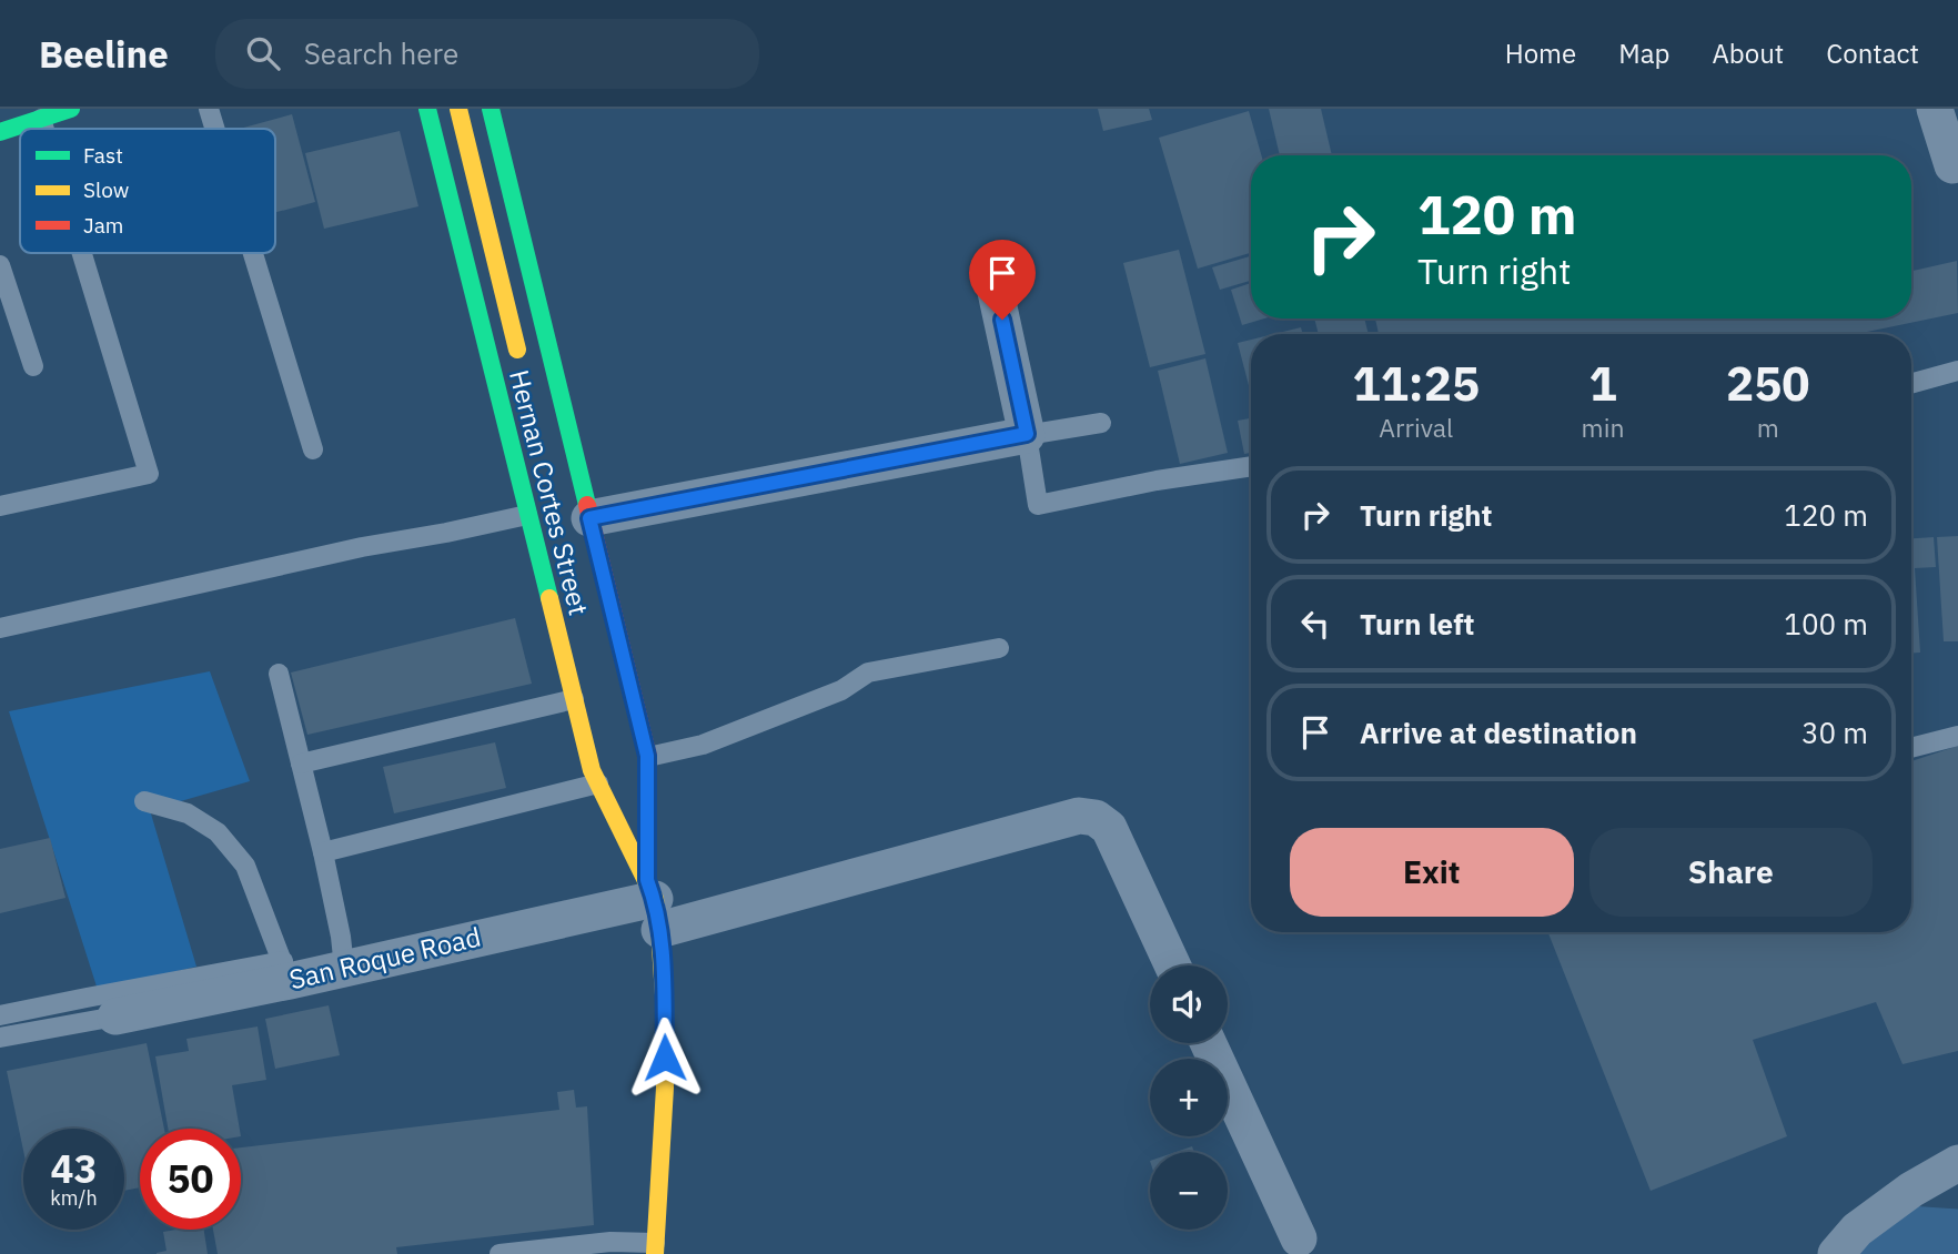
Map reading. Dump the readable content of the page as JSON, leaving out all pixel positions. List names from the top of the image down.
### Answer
{
  "streets": {
    "main road": ["Hernan Cortes Street"],
    "street": ["San Roque Road"]
  },
  "crossings": [
    ["Hernan Cortes Street", "San Roque Road"]
  ],
  "legend": ["Fast", "Slow", "Jam"],
  "page": {
    "header": "Beeline",
    "search": "Search here",
    "nav": [
      "Home",
      "Map",
      "About",
      "Contact"
    ],
    "turn": ["120 m", "Turn right"],
    "eta": [
      "11:25",
      "Arrival",
      "1",
      "min",
      "250",
      "m"
    ],
    "list": [
      {
        "name": "Turn right",
        "value": "120 m"
      },
      {
        "name": "Turn left",
        "value": "100 m"
      },
      {
        "name": "Arrive at destination",
        "value": "30 m"
      }
    ],
    "buttons": ["Exit", "Share"],
    "map_buttons": ["+", "−"],
    "speed": "43 km/h",
    "limit": "50"
  }
}
